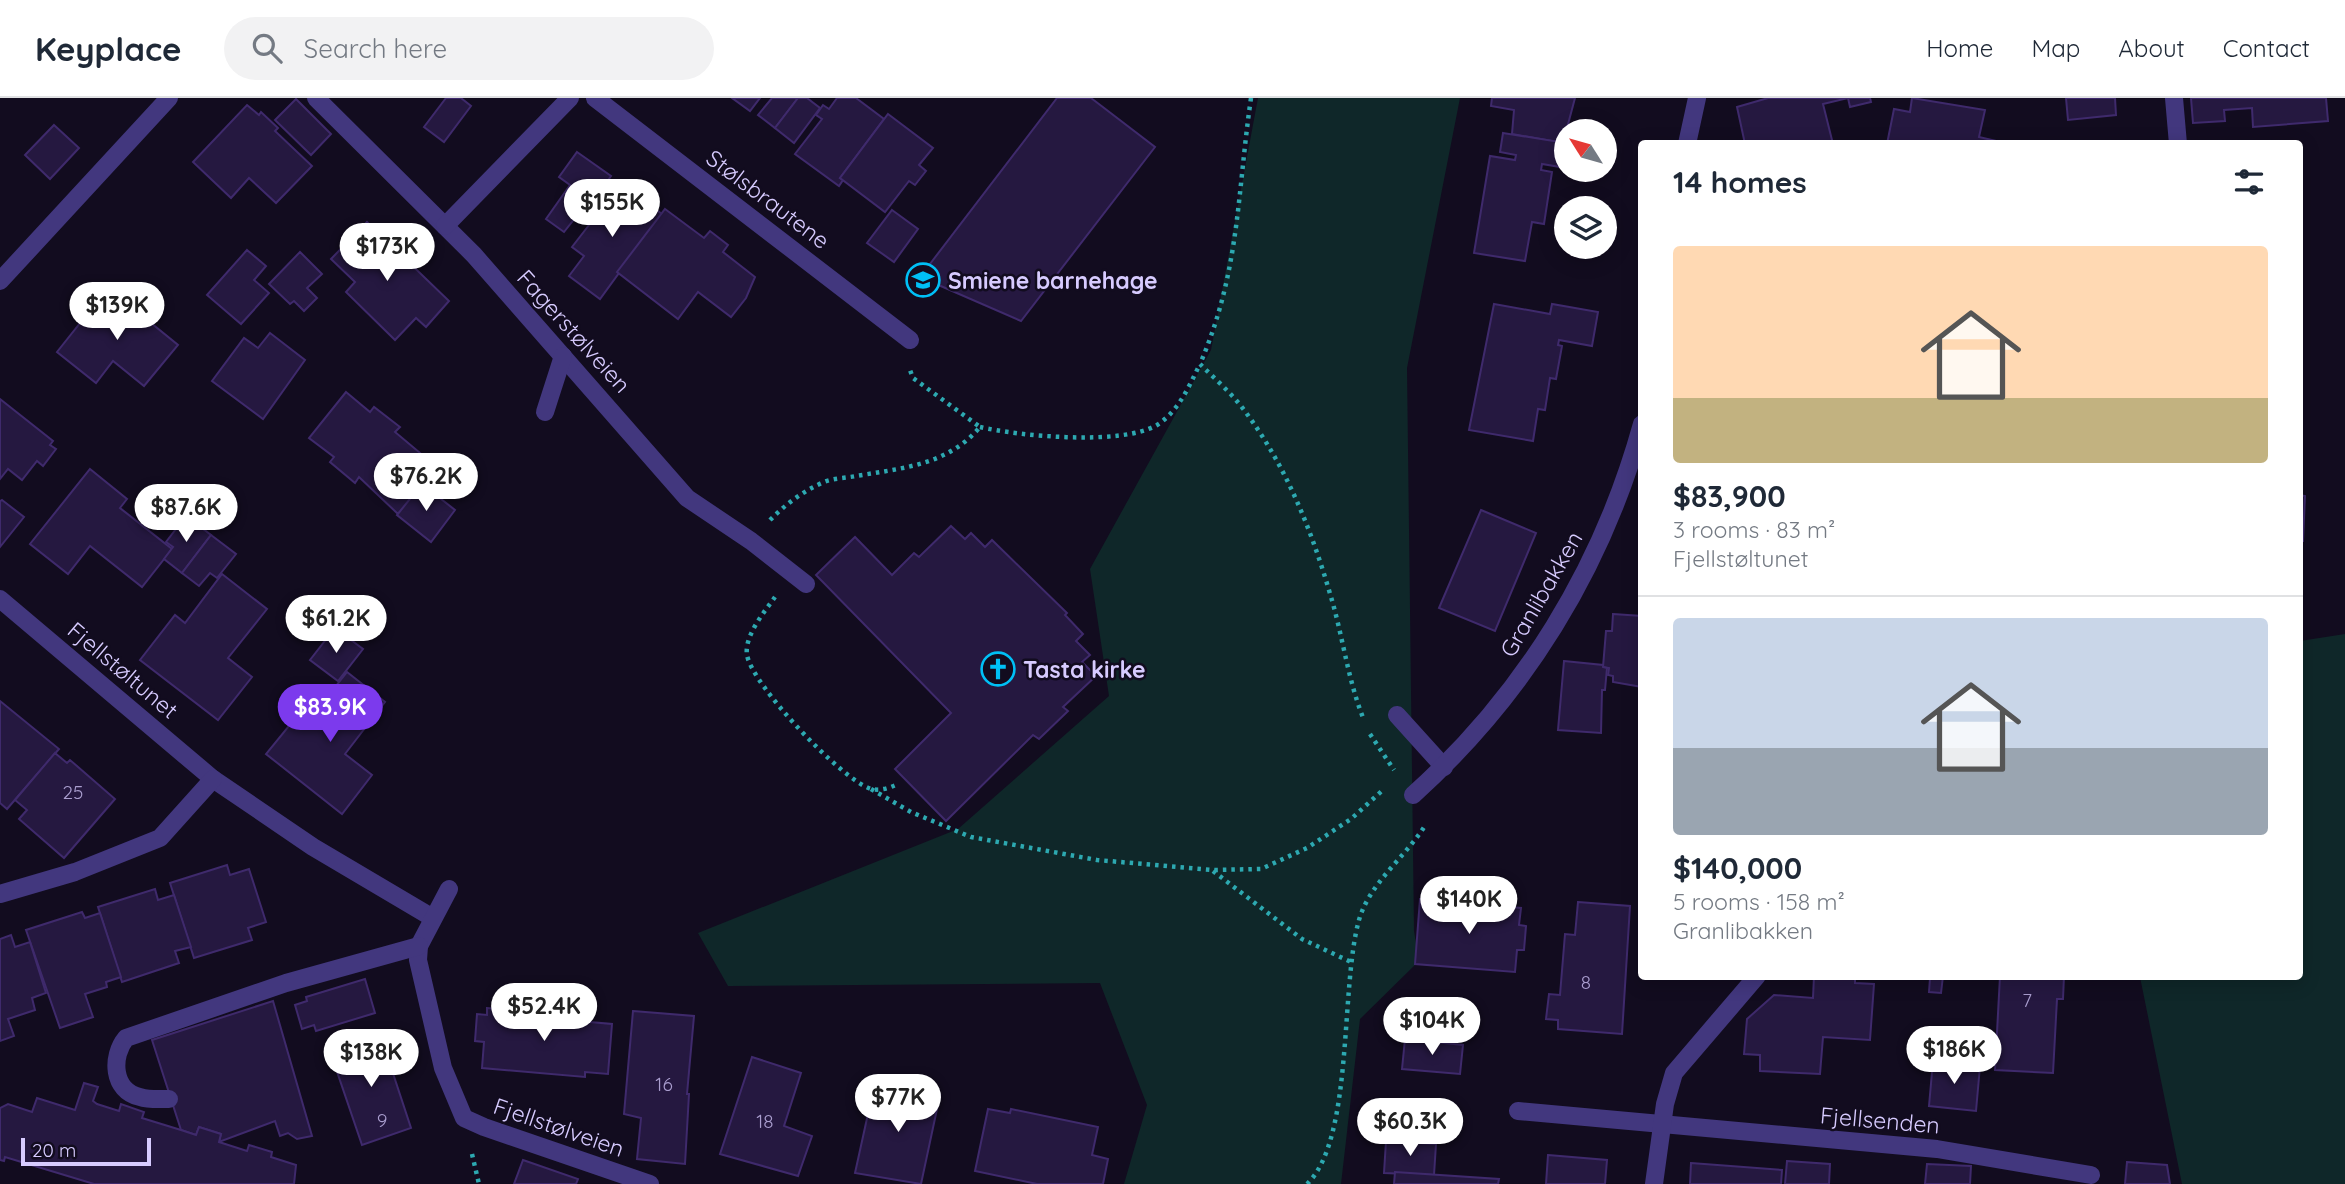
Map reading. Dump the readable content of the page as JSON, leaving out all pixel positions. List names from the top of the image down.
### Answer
{
  "streets": {
    "street": [
      "Stølsbrautene",
      "Fagerstølveien",
      "Granlibakken",
      "Fjellstøltunet",
      "Fjellsenden",
      "Fjellstølveien"
    ]
  },
  "places": {
    "school or university": ["Smiene barnehage"],
    "church": ["Tasta kirke"]
  },
  "house_numbers": [
    "25",
    "8",
    "7",
    "16",
    "9",
    "18"
  ],
  "scale_bar": "20 m",
  "north": "top left",
  "page": {
    "header": "Keyplace",
    "search": "Search here",
    "nav": [
      "Home",
      "Map",
      "About",
      "Contact"
    ],
    "heading": "14 homes",
    "price": [
      "$155K",
      "$173K",
      "$139K",
      "$76.2K",
      "$87.6K",
      "$61.2K",
      "$83.9K",
      "$140K",
      "$52.4K",
      "$104K",
      "$186K",
      "$138K",
      "$77K",
      "$60.3K"
    ],
    "list": [
      {
        "name": "$83,900",
        "note": "3 rooms · 83 m² · Fjellstøltunet"
      },
      {
        "name": "$140,000",
        "note": "5 rooms · 158 m² · Granlibakken"
      }
    ],
    "scale": "20 m"
  }
}
